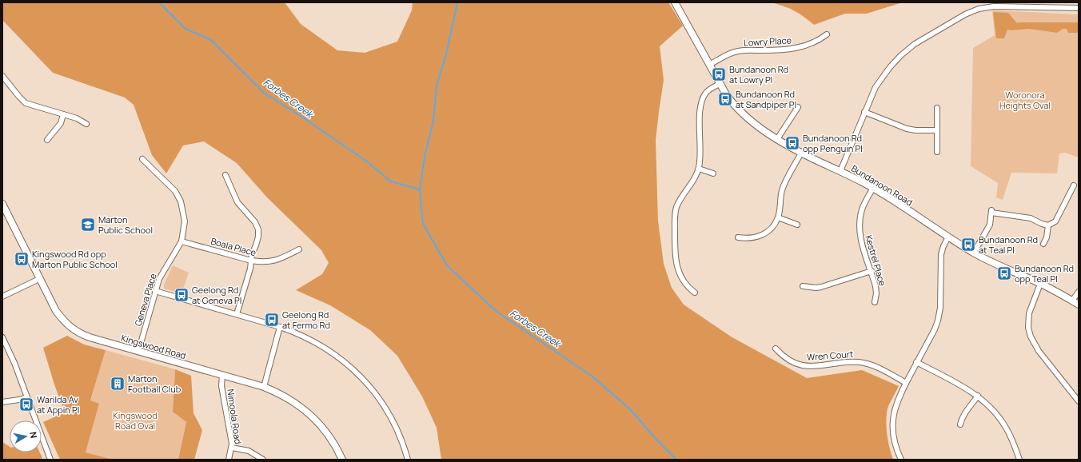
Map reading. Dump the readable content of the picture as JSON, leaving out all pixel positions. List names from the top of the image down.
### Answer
{
  "streets": {
    "street": [
      "Lowry Place",
      "Bundanoon Road",
      "Boala Place",
      "Kestrel Place",
      "Geneva Place",
      "Kingswood Road",
      "Wren Court",
      "Nimoola Road"
    ]
  },
  "crossings": [
    ["Lowry Place", "Bundanoon Road"],
    ["Bundanoon Road", "Kestrel Place"],
    ["Boala Place", "Geneva Place"],
    ["Geneva Place", "Kingswood Road"],
    ["Kingswood Road", "Nimoola Road"]
  ],
  "water": ["Forbes Creek"],
  "parks": ["Woronora Heights Oval", "Kingswood Road Oval"],
  "places": {
    "bus stop": [
      "Bundanoon Rd at Lowry Pl",
      "Bundanoon Rd at Sandpiper Pl",
      "Bundanoon Rd opp Penguin Pl",
      "Bundanoon Rd at Teal Pl",
      "Kingswood Rd opp Marton Public School",
      "Bundanoon Rd opp Teal Pl",
      "Geelong Rd at Geneva Pl",
      "Geelong Rd at Fermo Rd",
      "Warilda Av at Appin Pl"
    ],
    "school or university": ["Marton Public School"],
    "building": ["Marton Football Club"]
  },
  "north": "right"
}
